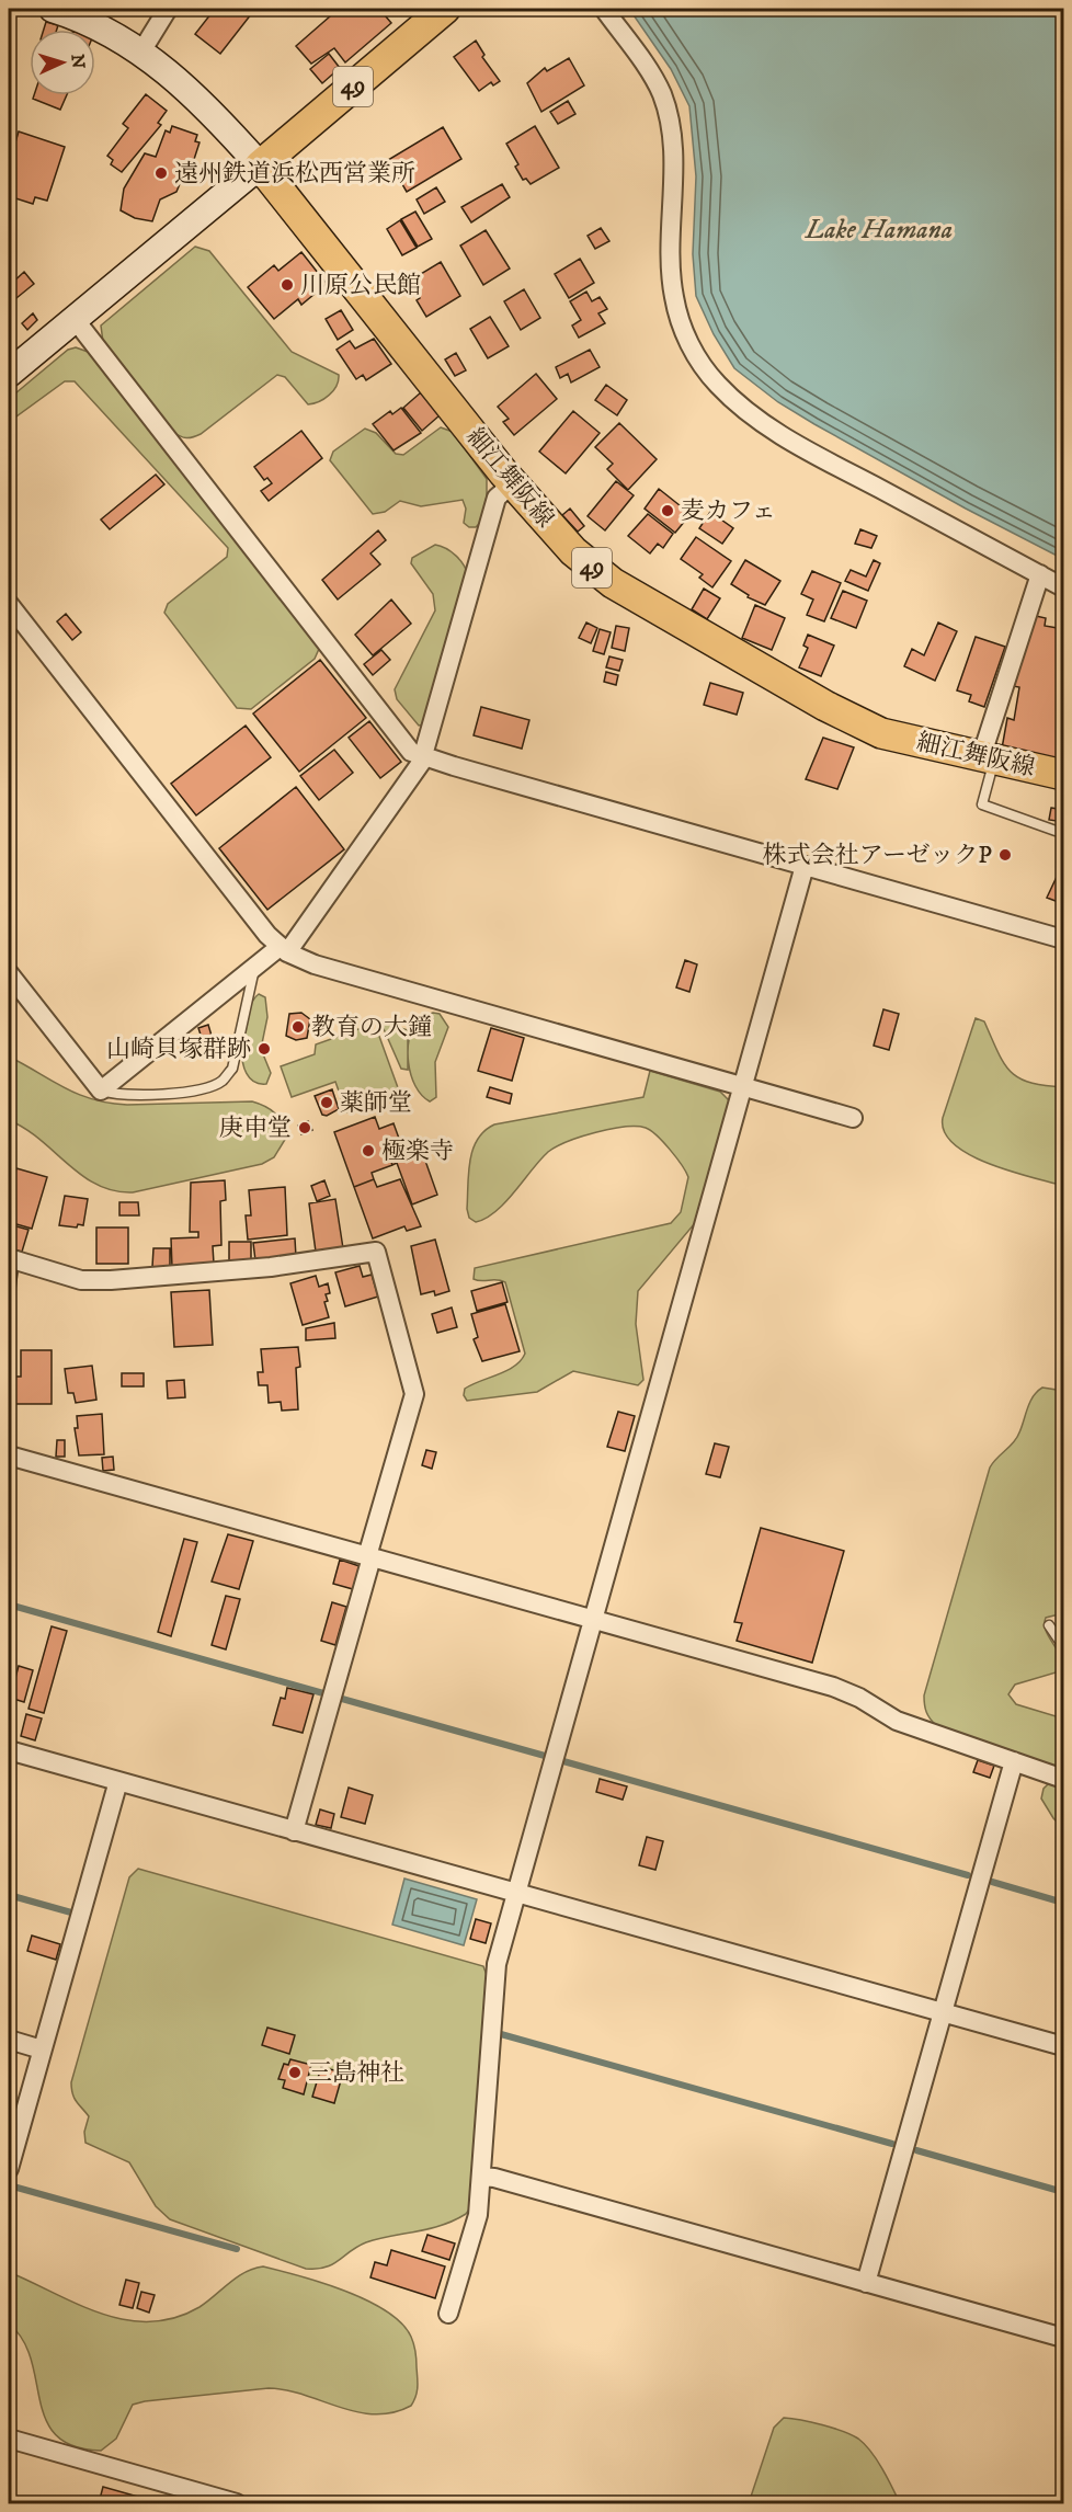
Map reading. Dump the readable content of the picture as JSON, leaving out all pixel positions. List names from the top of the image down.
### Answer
{
  "streets": {
    "main road": ["49", "細江舞阪線"]
  },
  "crossings": [
    ["49", "細江舞阪線"]
  ],
  "water": ["Lake Hamana"],
  "places": [
    "遠州鉄道浜松西営業所",
    "川原公民館",
    "麦カフェ",
    "株式会社アーゼックP",
    "教育の大鐘",
    "山崎貝塚群跡",
    "薬師堂",
    "庚申堂",
    "極楽寺",
    "三島神社"
  ],
  "north": "right"
}
